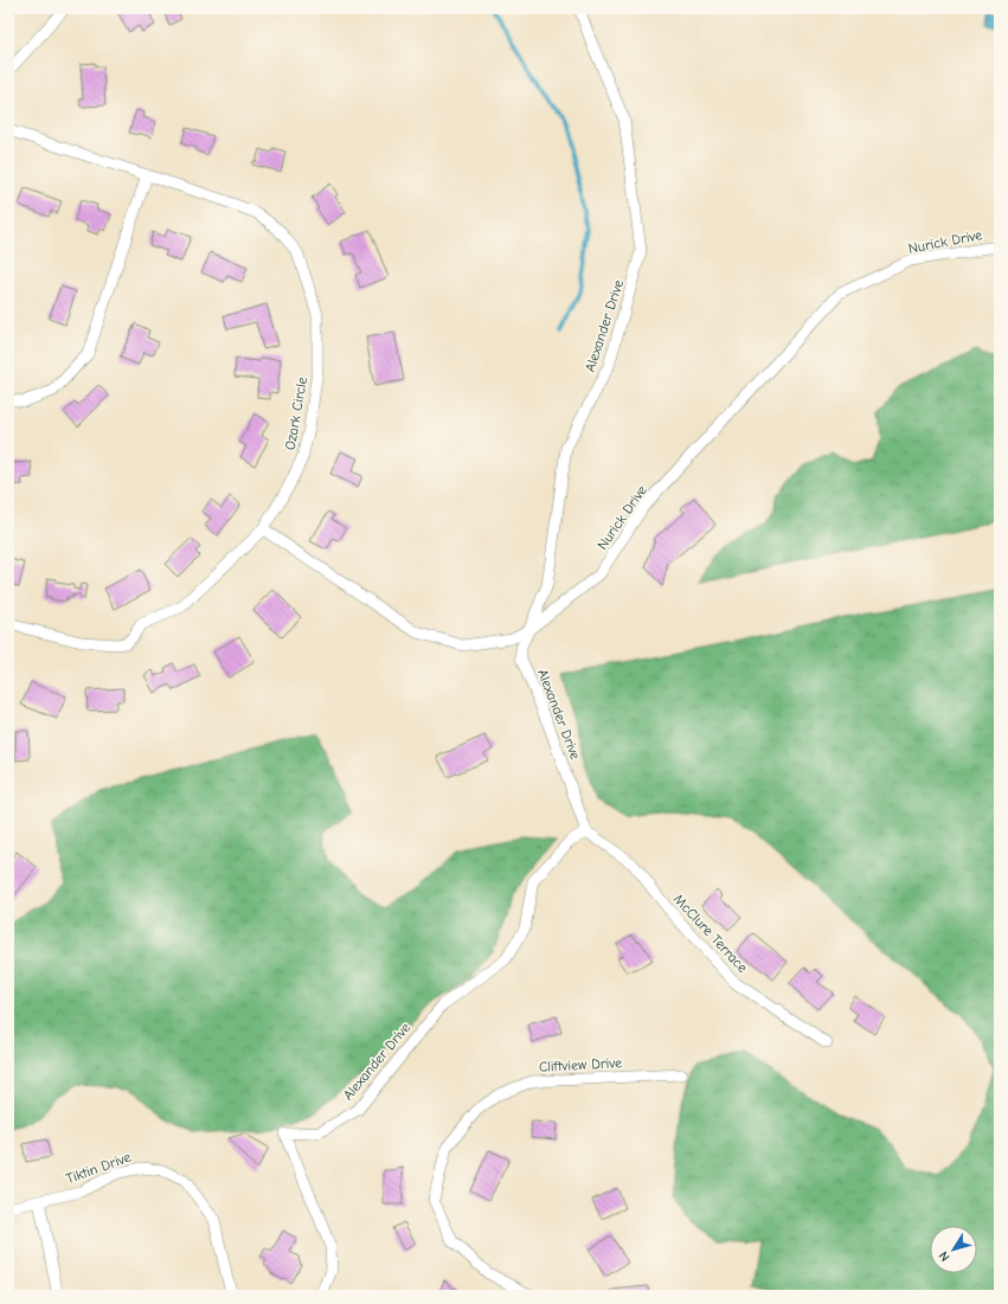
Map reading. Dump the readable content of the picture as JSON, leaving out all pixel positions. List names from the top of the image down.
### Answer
{
  "streets": {
    "street": [
      "Nurick Drive",
      "Alexander Drive",
      "Ozark Circle",
      "McClure Terrace",
      "Cliftview Drive",
      "Tiktin Drive"
    ]
  },
  "crossings": [
    ["Nurick Drive", "Alexander Drive"],
    ["Nurick Drive", "Ozark Circle"],
    ["Alexander Drive", "McClure Terrace"]
  ],
  "north": "bottom left"
}
